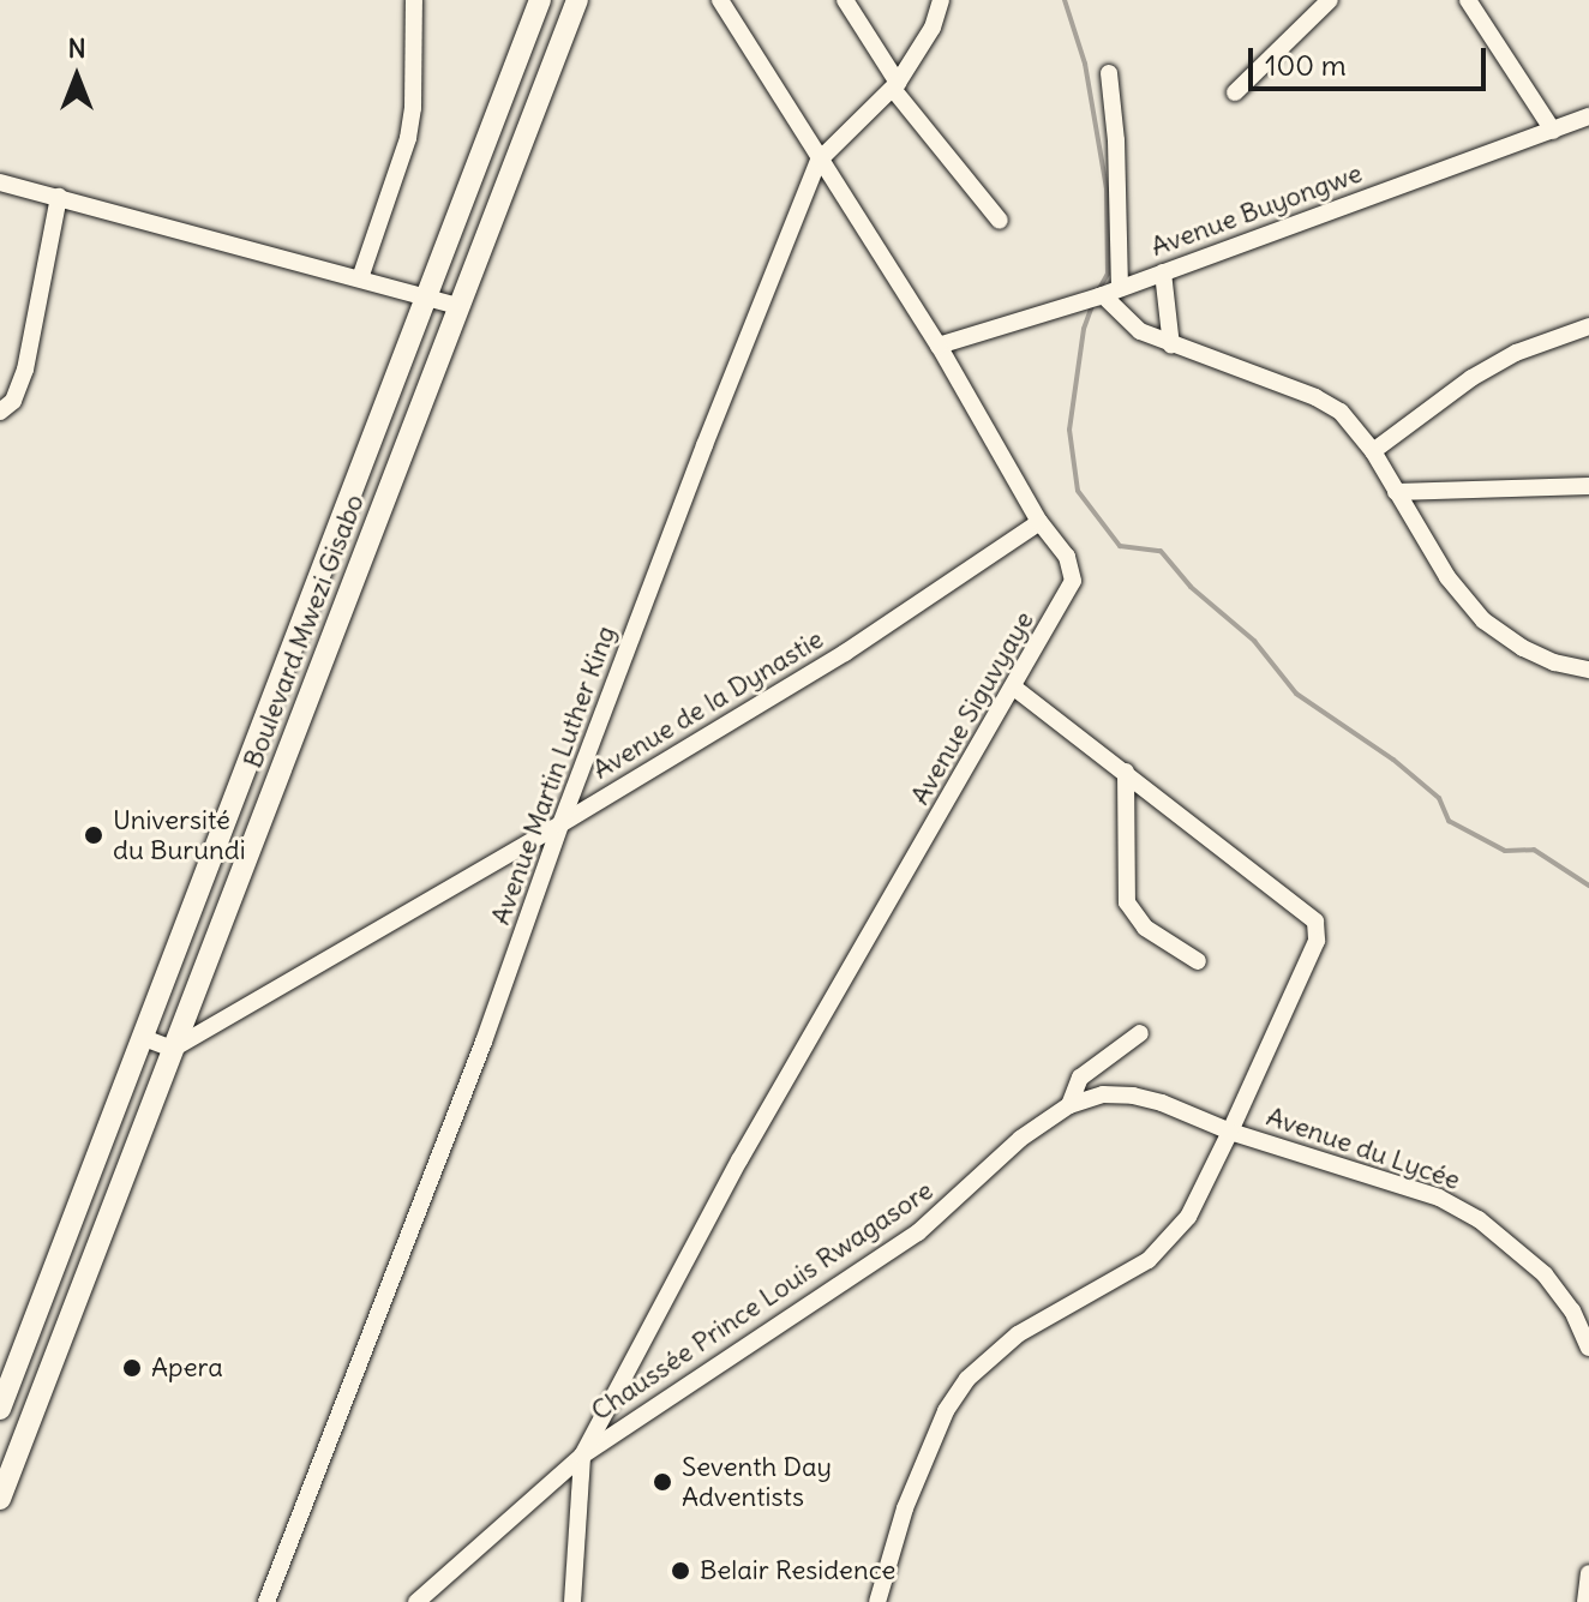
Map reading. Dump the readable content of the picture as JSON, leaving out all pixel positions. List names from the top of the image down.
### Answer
{
  "streets": {
    "main road": ["Boulevard Mwezi Gisabo"],
    "street": [
      "Avenue Buyongwe",
      "Avenue de la Dynastie",
      "Avenue Siguvyaye",
      "Avenue Martin Luther King",
      "Avenue du Lycée",
      "Chaussée Prince Louis Rwagasore"
    ]
  },
  "crossings": [
    ["Avenue Buyongwe", "Avenue Siguvyaye"],
    ["Boulevard Mwezi Gisabo", "Avenue de la Dynastie"],
    ["Avenue de la Dynastie", "Avenue Siguvyaye"],
    ["Avenue de la Dynastie", "Avenue Martin Luther King"],
    ["Avenue Siguvyaye", "Avenue Martin Luther King"],
    ["Avenue Siguvyaye", "Chaussée Prince Louis Rwagasore"],
    ["Avenue du Lycée", "Chaussée Prince Louis Rwagasore"]
  ],
  "places": [
    "Université du Burundi",
    "Apera",
    "Seventh Day Adventists",
    "Belair Residence"
  ],
  "scale_bar": "100 m",
  "north": "top"
}
